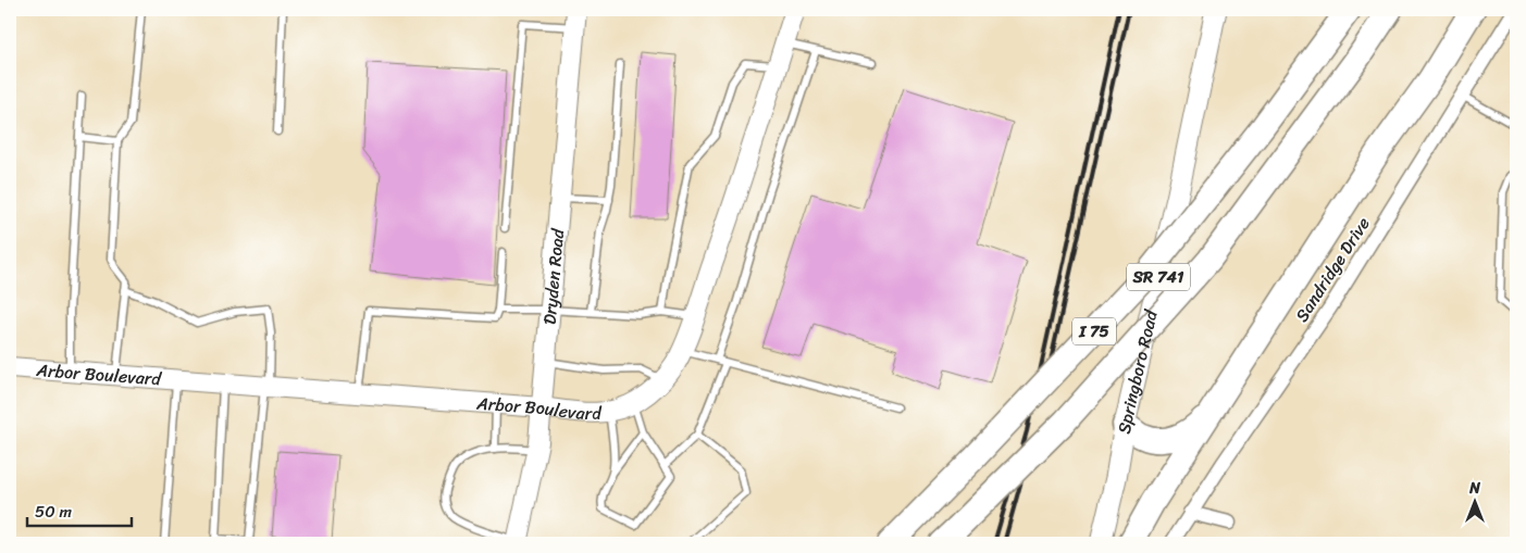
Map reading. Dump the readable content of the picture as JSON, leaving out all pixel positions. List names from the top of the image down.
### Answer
{
  "streets": {
    "highway": ["I 75"],
    "main road": ["SR 741", "Springboro Road"],
    "street": ["Sandridge Drive", "Dryden Road", "Arbor Boulevard"]
  },
  "crossings": [
    ["Dryden Road", "Arbor Boulevard"]
  ],
  "scale_bar": "50 m",
  "north": "top"
}
